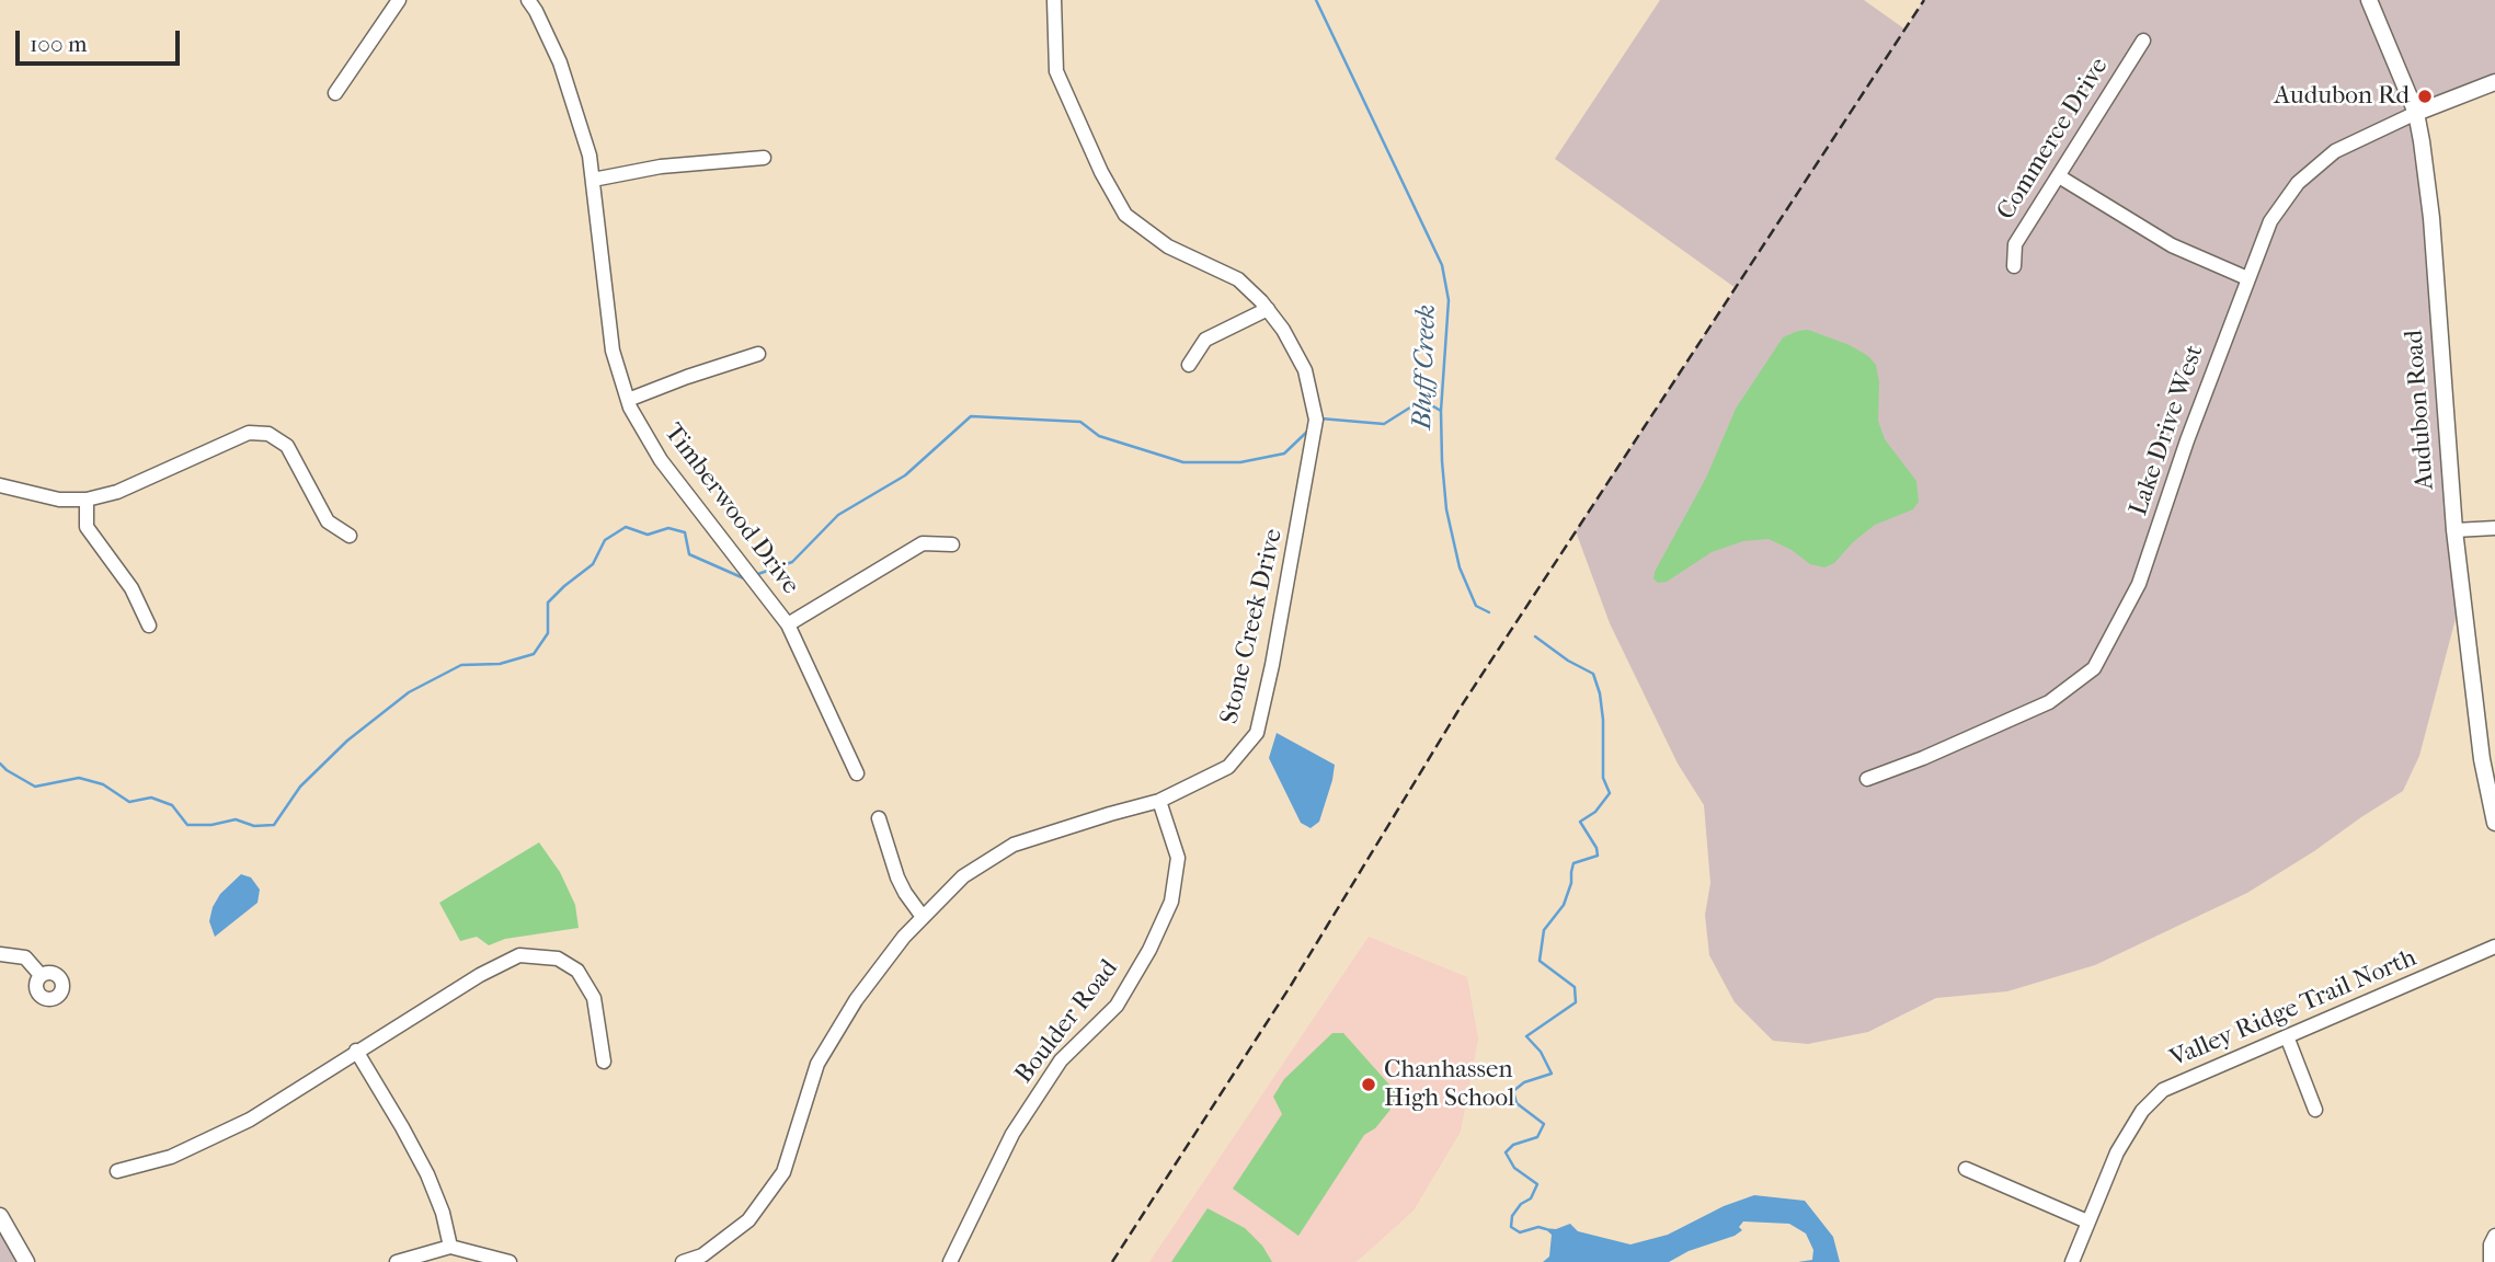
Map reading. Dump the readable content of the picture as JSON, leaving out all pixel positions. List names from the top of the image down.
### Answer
{
  "streets": {
    "street": [
      "Commerce Drive",
      "Audubon Road",
      "Lake Drive West",
      "Timberwood Drive",
      "Stone Creek Drive",
      "Valley Ridge Trail North",
      "Boulder Road"
    ]
  },
  "crossings": [
    ["Audubon Road", "Lake Drive West"],
    ["Stone Creek Drive", "Boulder Road"]
  ],
  "water": ["Bluff Creek"],
  "places": ["Audubon Rd", "Chanhassen High School"],
  "scale_bar": "100 m"
}
